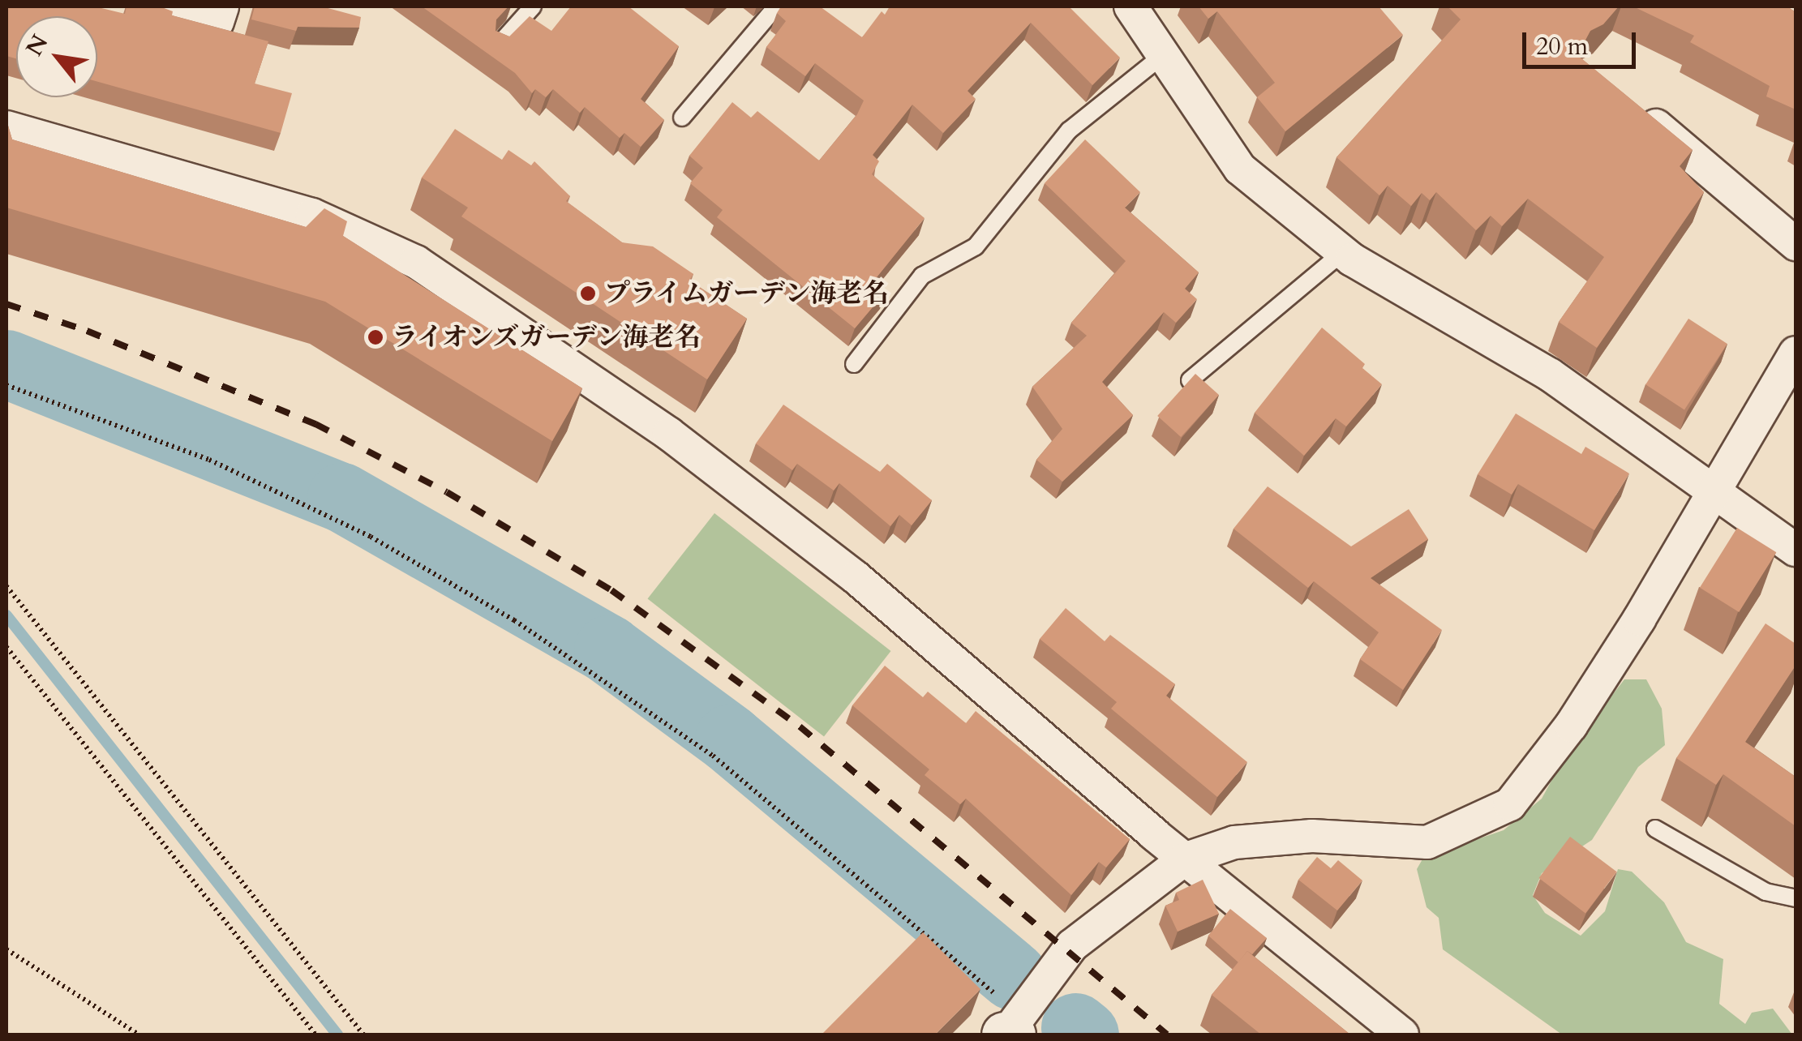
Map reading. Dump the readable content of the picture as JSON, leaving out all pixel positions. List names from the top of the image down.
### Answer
{
  "places": ["プライムガーデン海老名", "ライオンズガーデン海老名"],
  "scale_bar": "20 m",
  "north": "top left"
}
